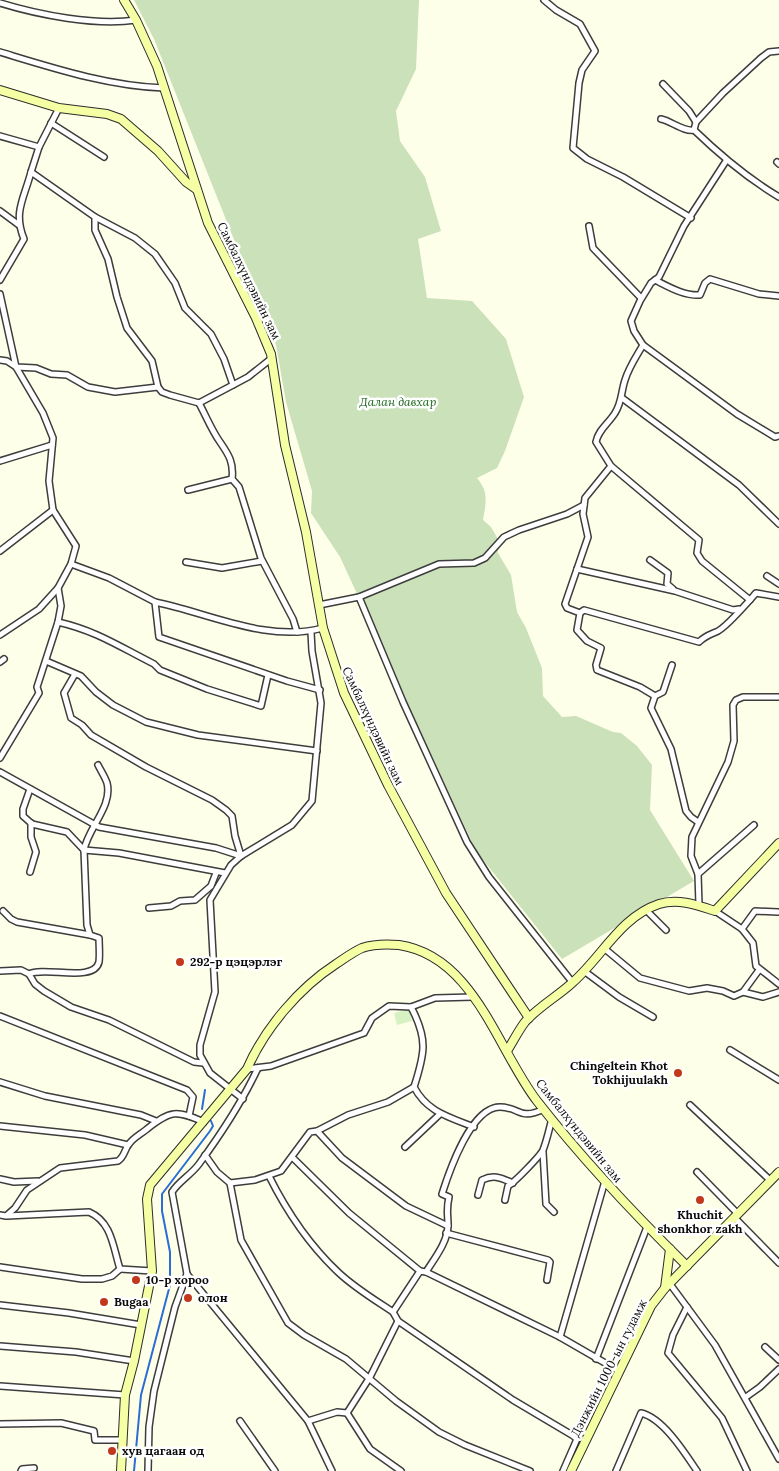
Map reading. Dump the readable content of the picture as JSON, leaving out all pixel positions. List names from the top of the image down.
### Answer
{
  "streets": {
    "street": ["Самбалхүндэвийн зам", "Дэнжийн 1000-ын гудамж"]
  },
  "crossings": [
    ["Самбалхүндэвийн зам", "Дэнжийн 1000-ын гудамж"]
  ],
  "parks": ["Далан давхар"],
  "places": [
    "292-р цэцэрлэг",
    "Chingeltein Khot Tokhijuulakh",
    "Khuchit shonkhor zakh",
    "10-р хороо",
    "олон",
    "Bugaa",
    "хув цагаан од"
  ]
}
